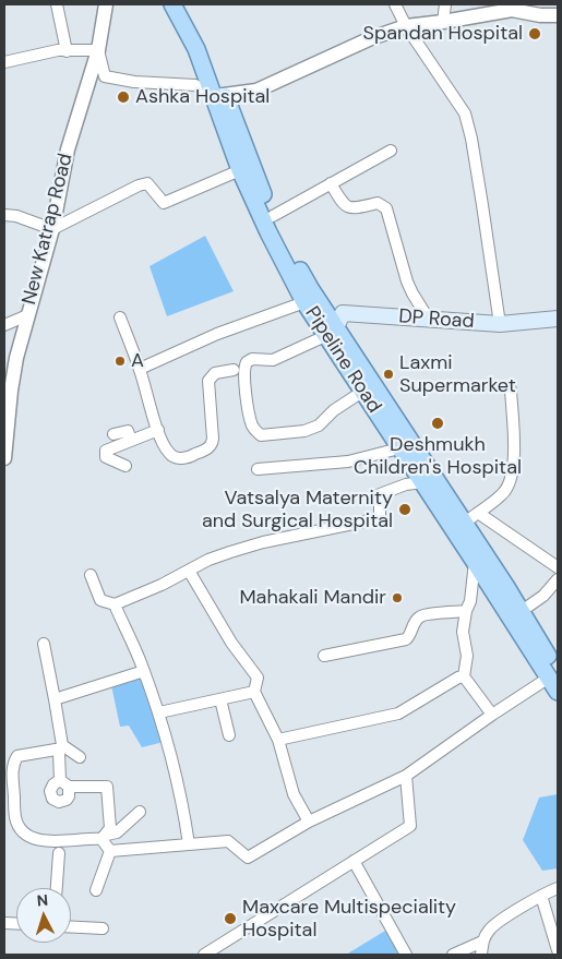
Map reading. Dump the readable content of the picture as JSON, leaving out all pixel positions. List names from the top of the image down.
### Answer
{
  "streets": {
    "main road": ["DP Road", "Pipeline Road"],
    "street": ["New Katrap Road"]
  },
  "crossings": [
    ["DP Road", "Pipeline Road"]
  ],
  "places": [
    "Spandan Hospital",
    "Ashka Hospital",
    "A",
    "Laxmi Supermarket",
    "Deshmukh Children's Hospital",
    "Vatsalya Maternity and Surgical Hospital",
    "Mahakali Mandir",
    "Maxcare Multispeciality Hospital"
  ],
  "north": "top"
}
